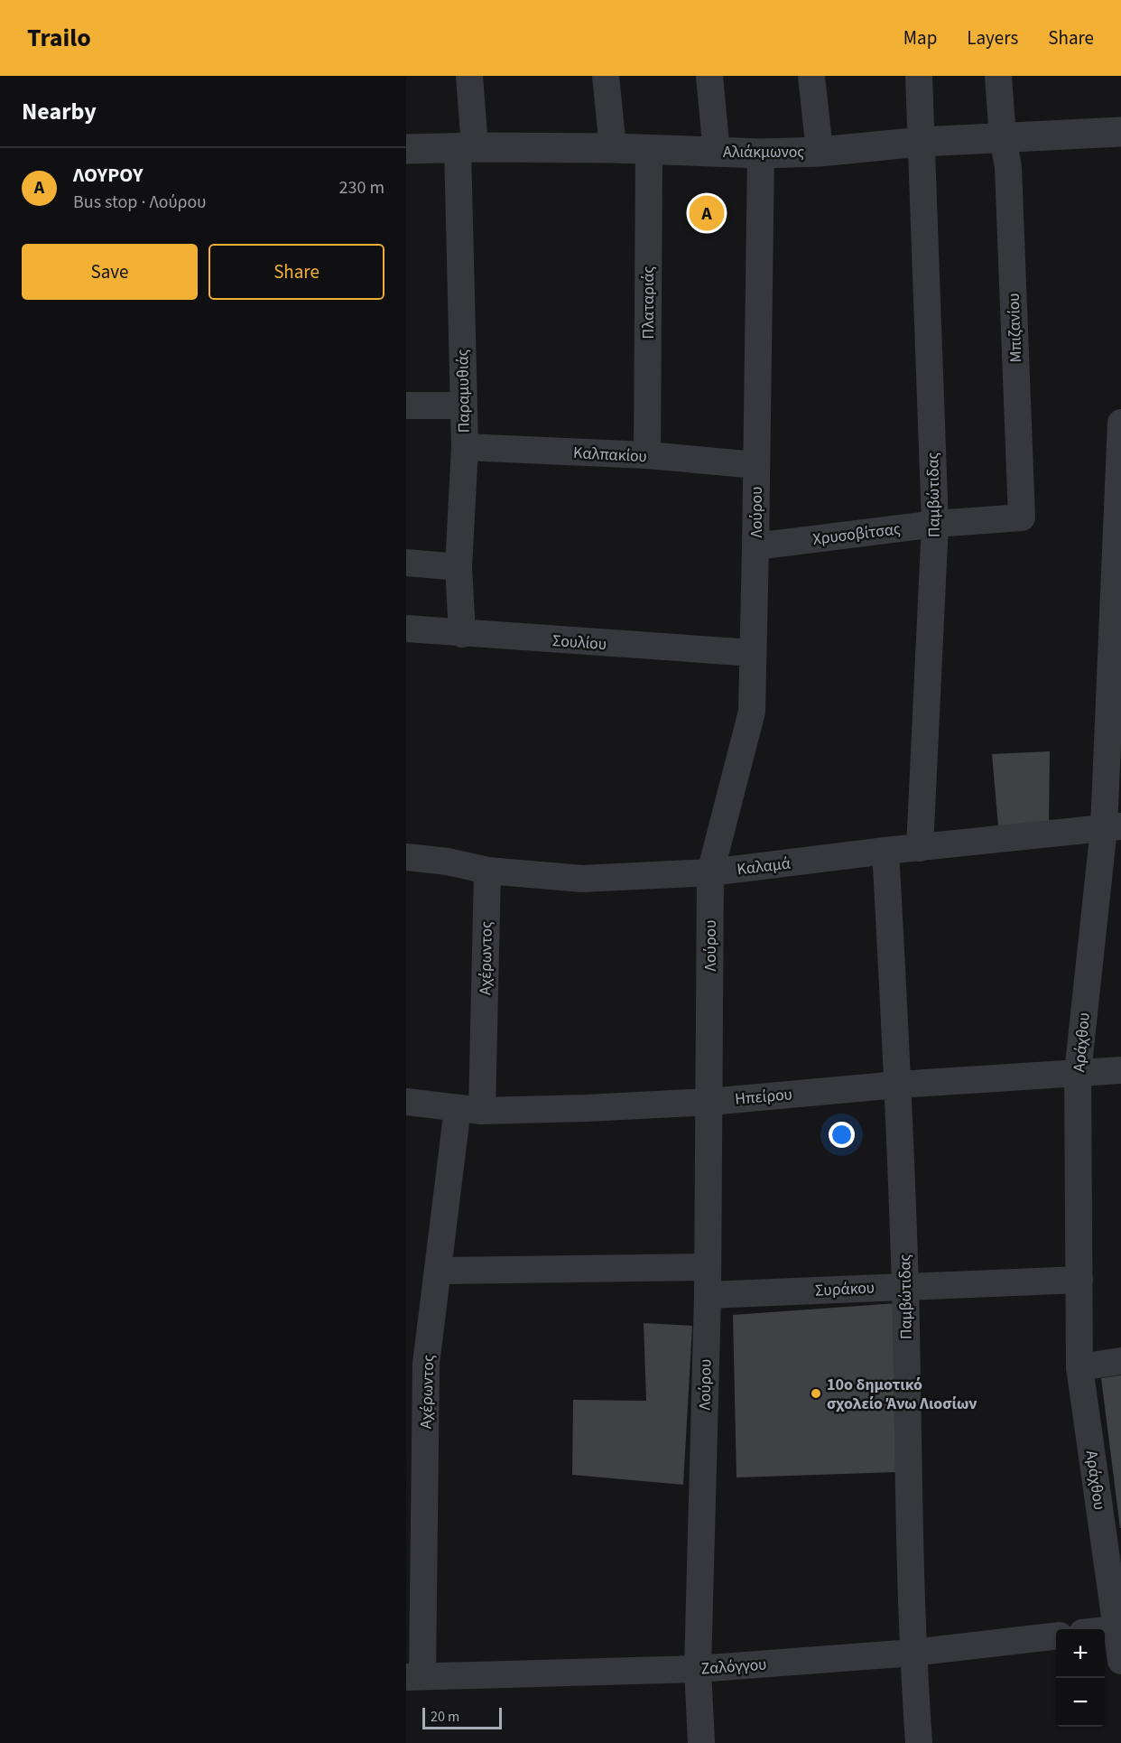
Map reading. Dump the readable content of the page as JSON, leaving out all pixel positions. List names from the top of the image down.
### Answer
{
  "streets": {
    "street": [
      "Αλιάκμωνος",
      "Πλαταριάς",
      "Μπιζανίου",
      "Παραμυθιάς",
      "Καλπακίου",
      "Παμβώτιδας",
      "Λούρου",
      "Χρυσοβίτσας",
      "Σουλίου",
      "Καλαμά",
      "Αχέρωντος",
      "Αράχθου",
      "Ηπείρου",
      "Συράκου",
      "Ζαλόγγου"
    ]
  },
  "crossings": [
    ["Αλιάκμωνος", "Πλαταριάς"],
    ["Αλιάκμωνος", "Μπιζανίου"],
    ["Αλιάκμωνος", "Παραμυθιάς"],
    ["Αλιάκμωνος", "Παμβώτιδας"],
    ["Αλιάκμωνος", "Λούρου"],
    ["Πλαταριάς", "Καλπακίου"],
    ["Μπιζανίου", "Χρυσοβίτσας"],
    ["Παραμυθιάς", "Καλπακίου"],
    ["Παραμυθιάς", "Σουλίου"],
    ["Καλπακίου", "Λούρου"],
    ["Παμβώτιδας", "Χρυσοβίτσας"],
    ["Παμβώτιδας", "Καλαμά"],
    ["Παμβώτιδας", "Ηπείρου"],
    ["Παμβώτιδας", "Συράκου"],
    ["Παμβώτιδας", "Ζαλόγγου"],
    ["Λούρου", "Χρυσοβίτσας"],
    ["Λούρου", "Σουλίου"],
    ["Λούρου", "Καλαμά"],
    ["Λούρου", "Ηπείρου"],
    ["Λούρου", "Συράκου"],
    ["Λούρου", "Ζαλόγγου"],
    ["Καλαμά", "Αχέρωντος"],
    ["Καλαμά", "Αράχθου"],
    ["Αχέρωντος", "Ηπείρου"],
    ["Αχέρωντος", "Ζαλόγγου"],
    ["Αράχθου", "Ηπείρου"],
    ["Αράχθου", "Συράκου"]
  ],
  "places": ["10ο δημοτικό σχολείο Άνω Λιοσίων"],
  "scale_bar": "20 m",
  "page": {
    "header": "Trailo",
    "nav": ["Map", "Layers", "Share"],
    "heading": "Nearby",
    "list": [
      {
        "mark": "A",
        "name": "ΛΟΥΡΟΥ",
        "note": "Bus stop · Λούρου",
        "value": "230 m"
      }
    ],
    "pins": "A",
    "buttons": ["Save", "Share"],
    "map_buttons": ["+", "−"],
    "scale": "20 m"
  }
}
